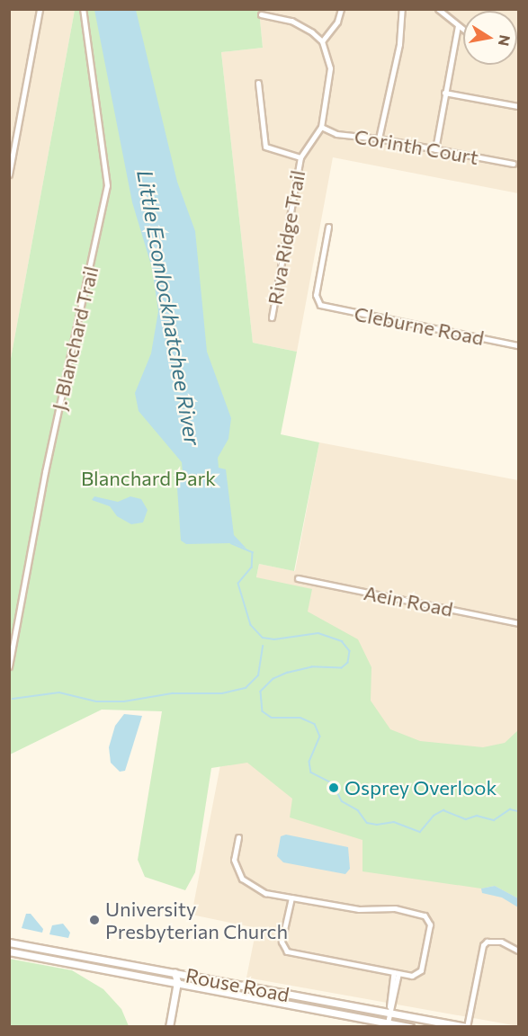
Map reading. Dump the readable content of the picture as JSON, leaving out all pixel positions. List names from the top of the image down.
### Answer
{
  "streets": {
    "street": [
      "Corinth Court",
      "Riva Ridge Trail",
      "Cleburne Road",
      "J. Blanchard Trail",
      "Aein Road",
      "Rouse Road"
    ]
  },
  "crossings": [
    ["Corinth Court", "Riva Ridge Trail"]
  ],
  "water": ["Little Econlockhatchee River"],
  "parks": ["Blanchard Park"],
  "places": ["Osprey Overlook", "University Presbyterian Church"],
  "north": "right"
}
